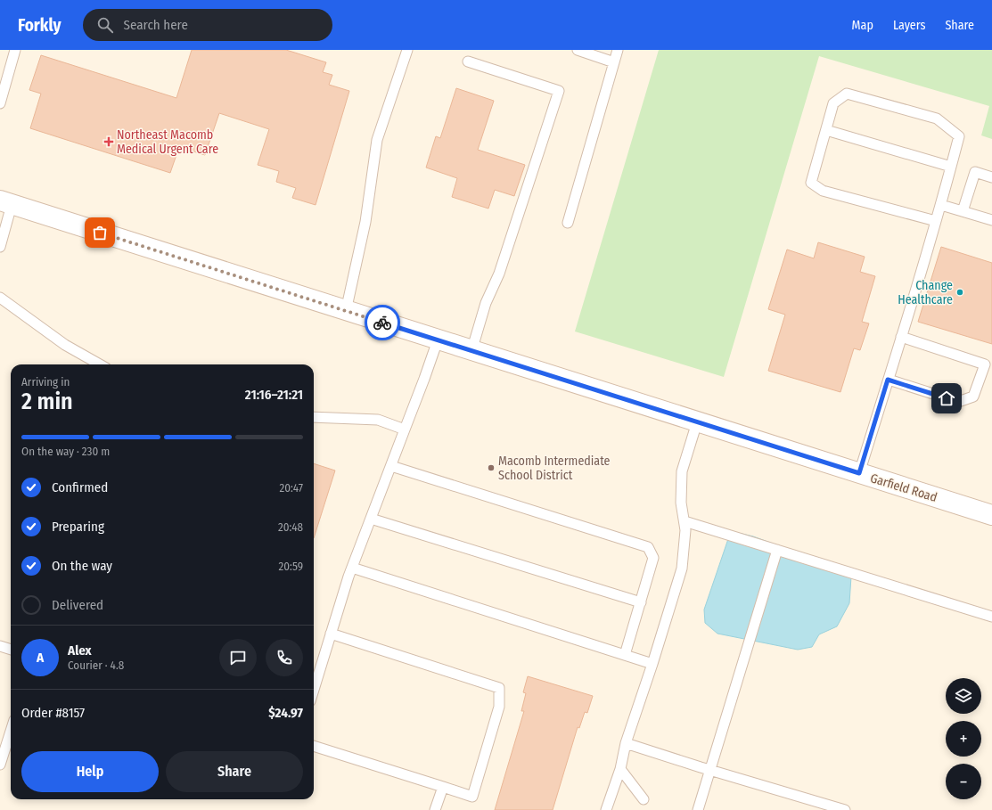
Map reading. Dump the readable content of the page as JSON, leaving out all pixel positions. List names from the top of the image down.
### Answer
{
  "streets": {
    "main road": ["Garfield Road"]
  },
  "places": {
    "health": ["Northeast Macomb Medical Urgent Care"],
    "other": ["Change Healthcare", "Macomb Intermediate School District"]
  },
  "page": {
    "header": "Forkly",
    "search": "Search here",
    "nav": ["Map", "Layers", "Share"],
    "heading": ["2 min", "Arriving in", "21:16–21:21"],
    "panel": [
      "Alex",
      "Courier · 4.8",
      "Order #8157",
      "$24.97"
    ],
    "bar": "On the way · 230 m",
    "list": [
      ["Confirmed", "20:47"],
      ["Preparing", "20:48"],
      ["On the way", "20:59"],
      "Delivered"
    ],
    "round": "A",
    "map_buttons": ["+", "−"],
    "buttons": ["Help", "Share"]
  }
}
